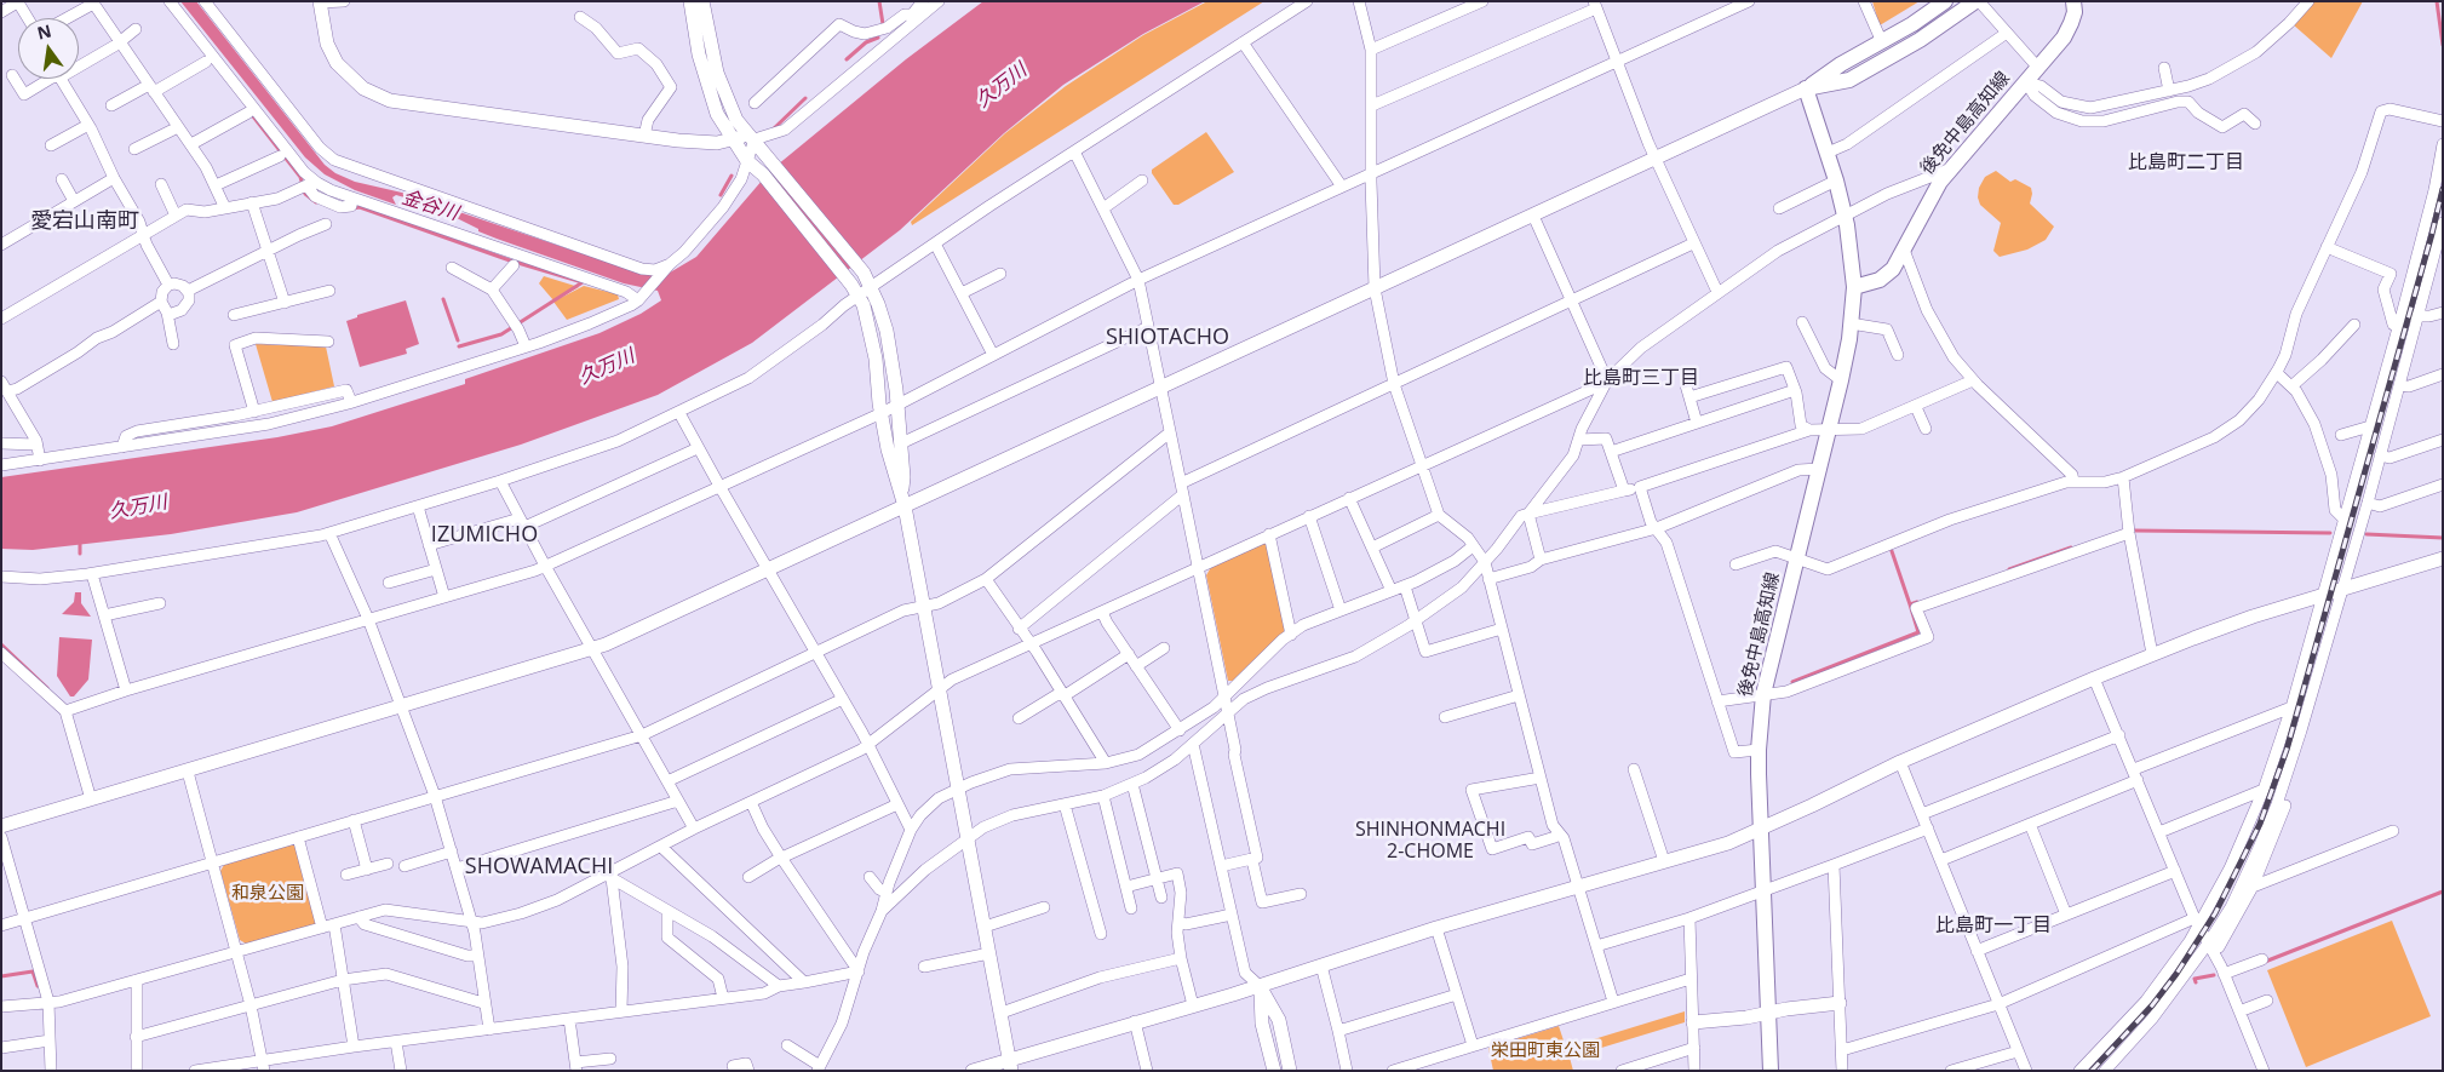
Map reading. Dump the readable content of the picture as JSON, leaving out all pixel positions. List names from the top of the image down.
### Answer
{
  "streets": {
    "main road": ["後免中島高知線"]
  },
  "districts": [
    "比島町二丁目",
    "愛宕山南町",
    "SHIOTACHO",
    "比島町三丁目",
    "IZUMICHO",
    "SHINHONMACHI 2-CHOME",
    "SHOWAMACHI",
    "比島町一丁目"
  ],
  "water": ["久万川", "金谷川"],
  "parks": ["和泉公園", "栄田町東公園"],
  "north": "top"
}
